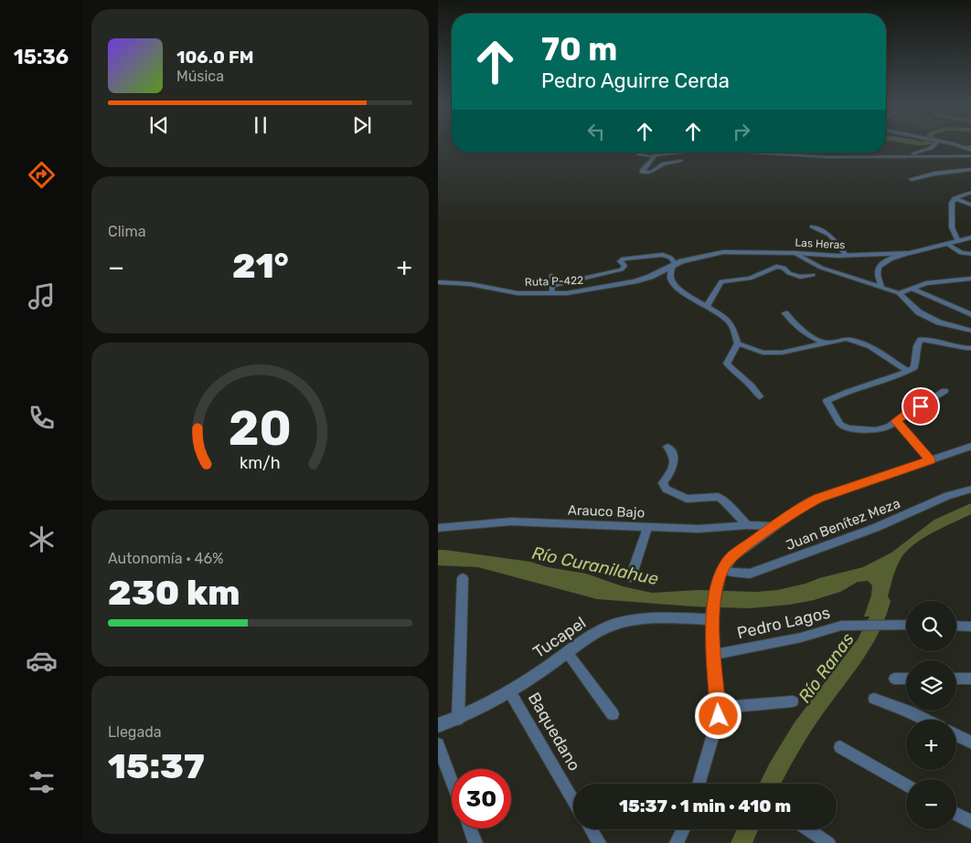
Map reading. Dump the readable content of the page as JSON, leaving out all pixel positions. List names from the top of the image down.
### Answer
{
  "streets": {
    "street": [
      "Las Heras",
      "Ruta P-422",
      "Arauco Bajo",
      "Juan Benítez Meza",
      "Pedro Lagos",
      "Tucapel",
      "Baquedano"
    ]
  },
  "crossings": [
    ["Las Heras", "Ruta P-422"],
    ["Tucapel", "Baquedano"]
  ],
  "water": ["Río Curanilahue", "Río Ranas"],
  "page": {
    "tabs": "15:36",
    "turn": ["70 m", "Pedro Aguirre Cerda"],
    "song": ["106.0 FM", "Música"],
    "tile": [
      "Clima",
      ["Autonomía · 46%", "230 km"],
      ["Llegada", "15:37"]
    ],
    "heat": ["−", "21°", "+"],
    "map_buttons": ["+", "−"],
    "limit": "30",
    "trip": "15:37 · 1 min · 410 m",
    "gauge": ["20", "km/h"]
  }
}
